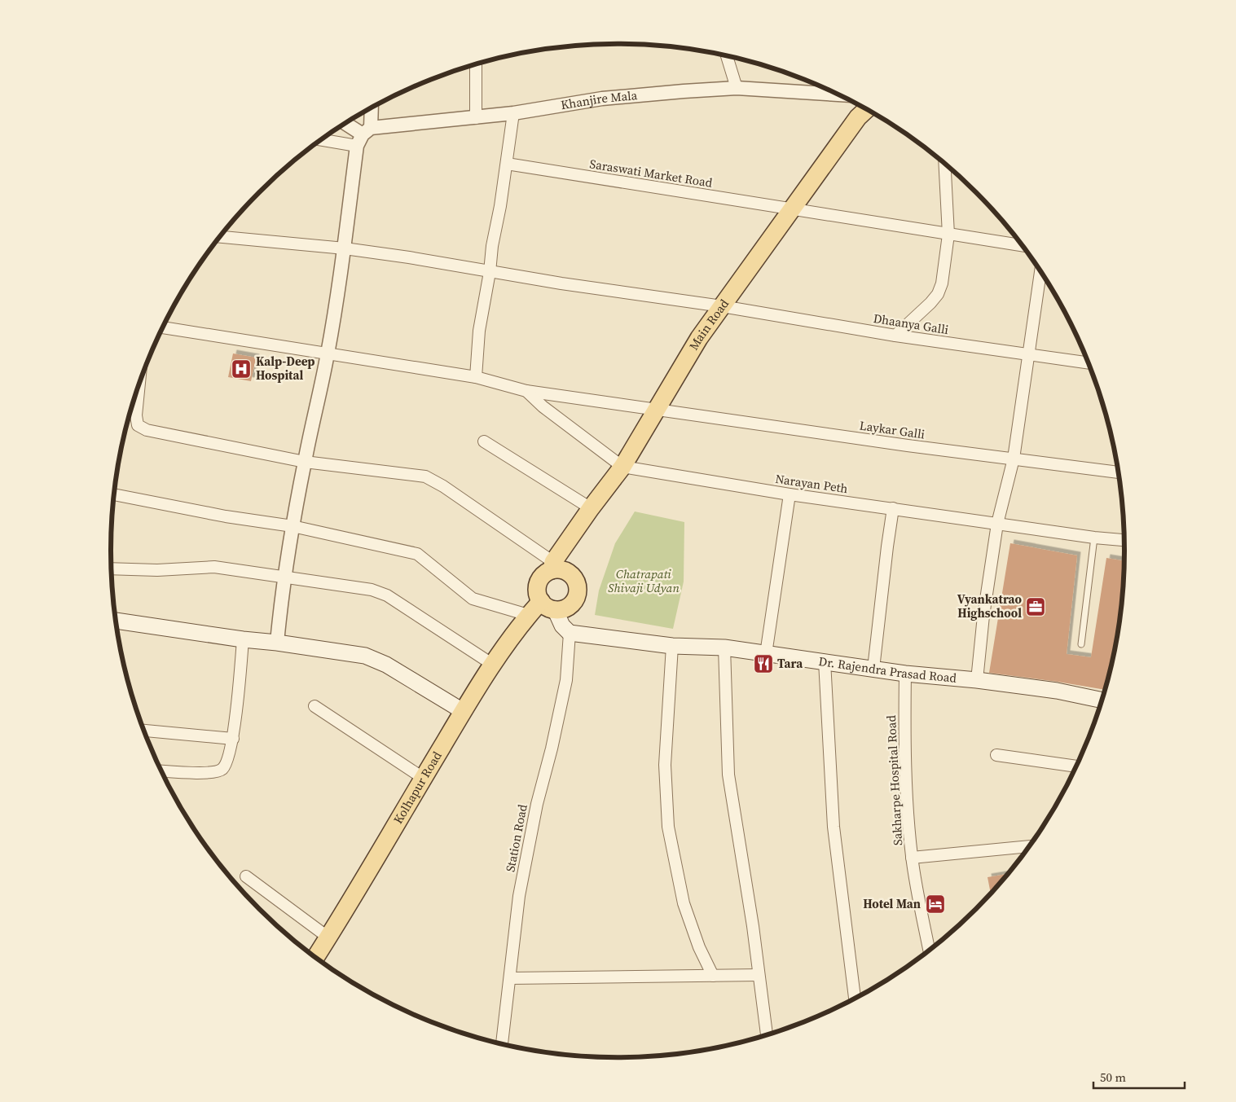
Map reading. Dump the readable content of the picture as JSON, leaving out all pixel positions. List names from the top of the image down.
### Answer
{
  "streets": {
    "main road": ["Main Road", "Dr. Rajendra Prasad Road", "Kolhapur Road"],
    "street": [
      "Khanjire Mala",
      "Saraswati Market Road",
      "Dhaanya Galli",
      "Laykar Galli",
      "Narayan Peth",
      "Sakharpe Hospital Road",
      "Station Road"
    ]
  },
  "crossings": [
    ["Saraswati Market Road", "Main Road"],
    ["Dhaanya Galli", "Main Road"],
    ["Main Road", "Laykar Galli"],
    ["Main Road", "Narayan Peth"],
    ["Main Road", "Kolhapur Road"],
    ["Dr. Rajendra Prasad Road", "Sakharpe Hospital Road"],
    ["Dr. Rajendra Prasad Road", "Station Road"]
  ],
  "parks": ["Chatrapati Shivaji Udyan"],
  "places": {
    "hospital": ["Kalp-Deep Hospital"],
    "office": ["Vyankatrao Highschool"],
    "restaurant": ["Tara"],
    "hotel": ["Hotel Man"]
  },
  "scale_bar": "50 m"
}
